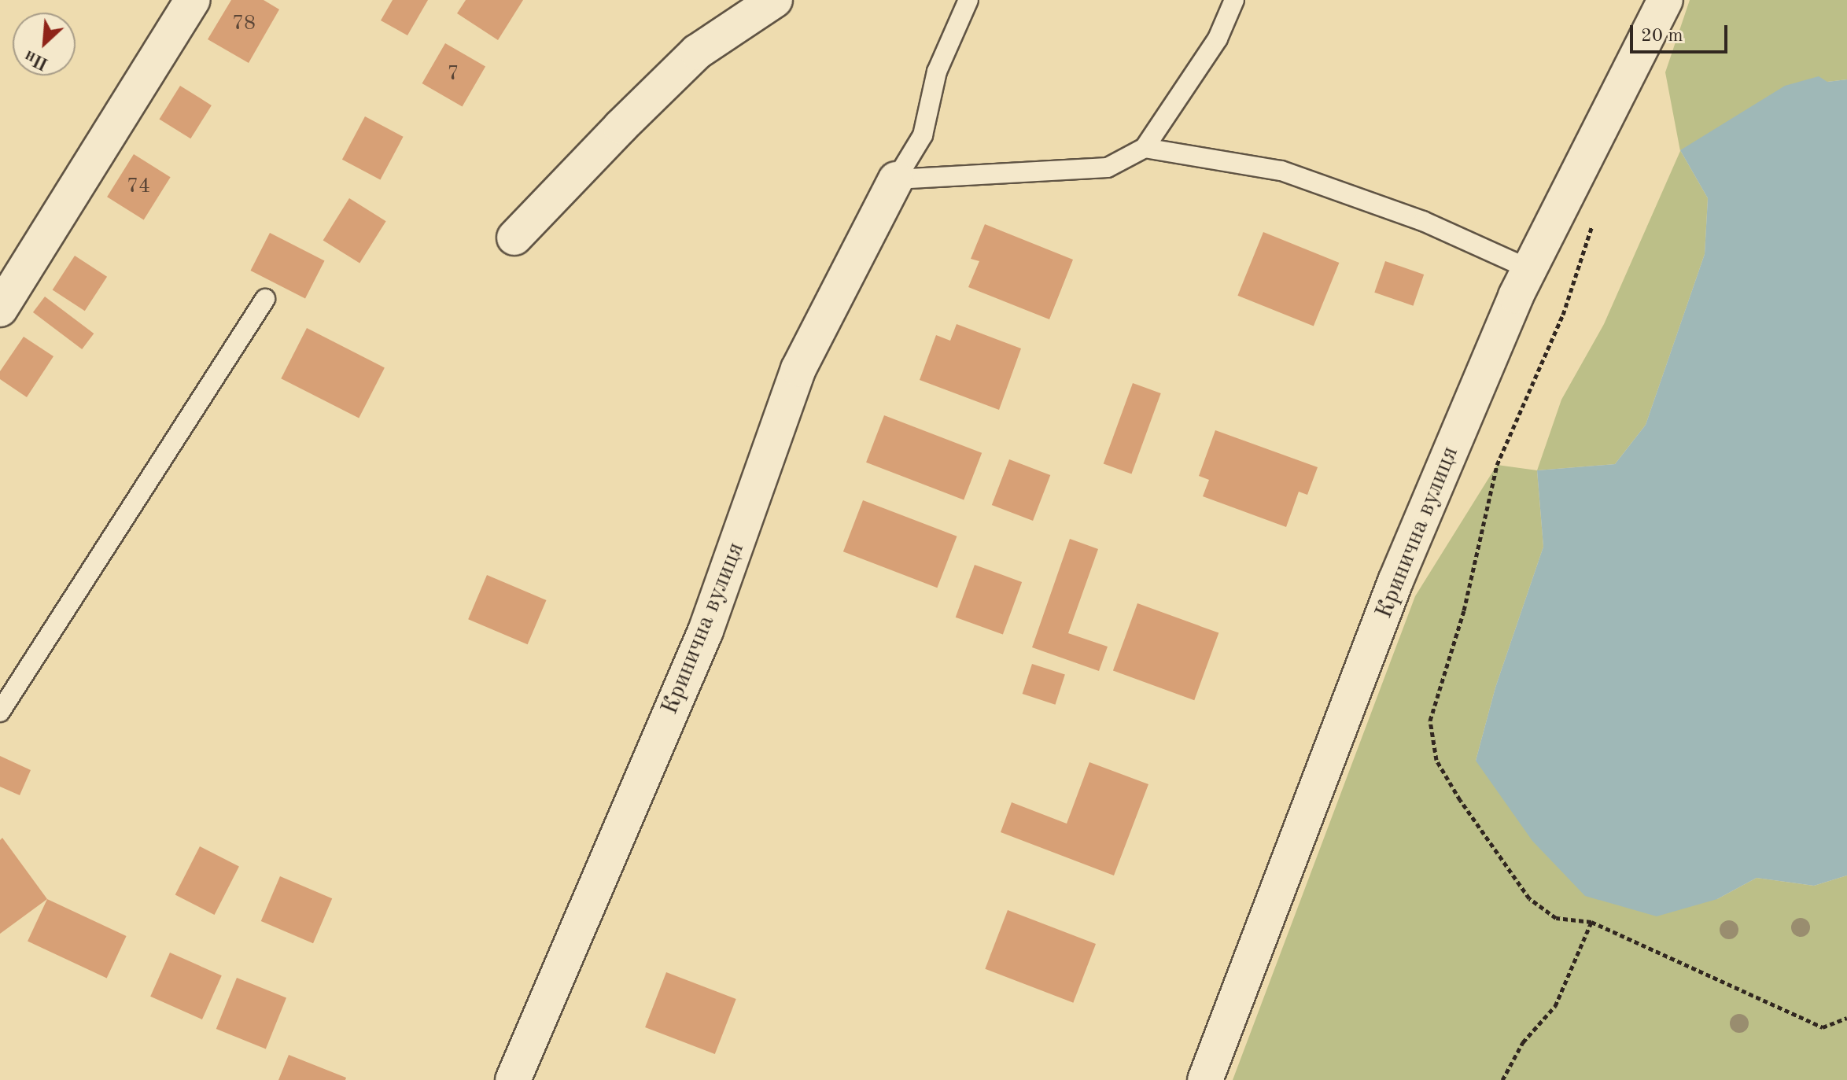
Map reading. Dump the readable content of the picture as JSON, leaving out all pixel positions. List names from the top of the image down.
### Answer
{
  "streets": {
    "street": ["Кринична вулиця"]
  },
  "house_numbers": ["78", "7", "74"],
  "scale_bar": "20 m",
  "north": "bottom left"
}
